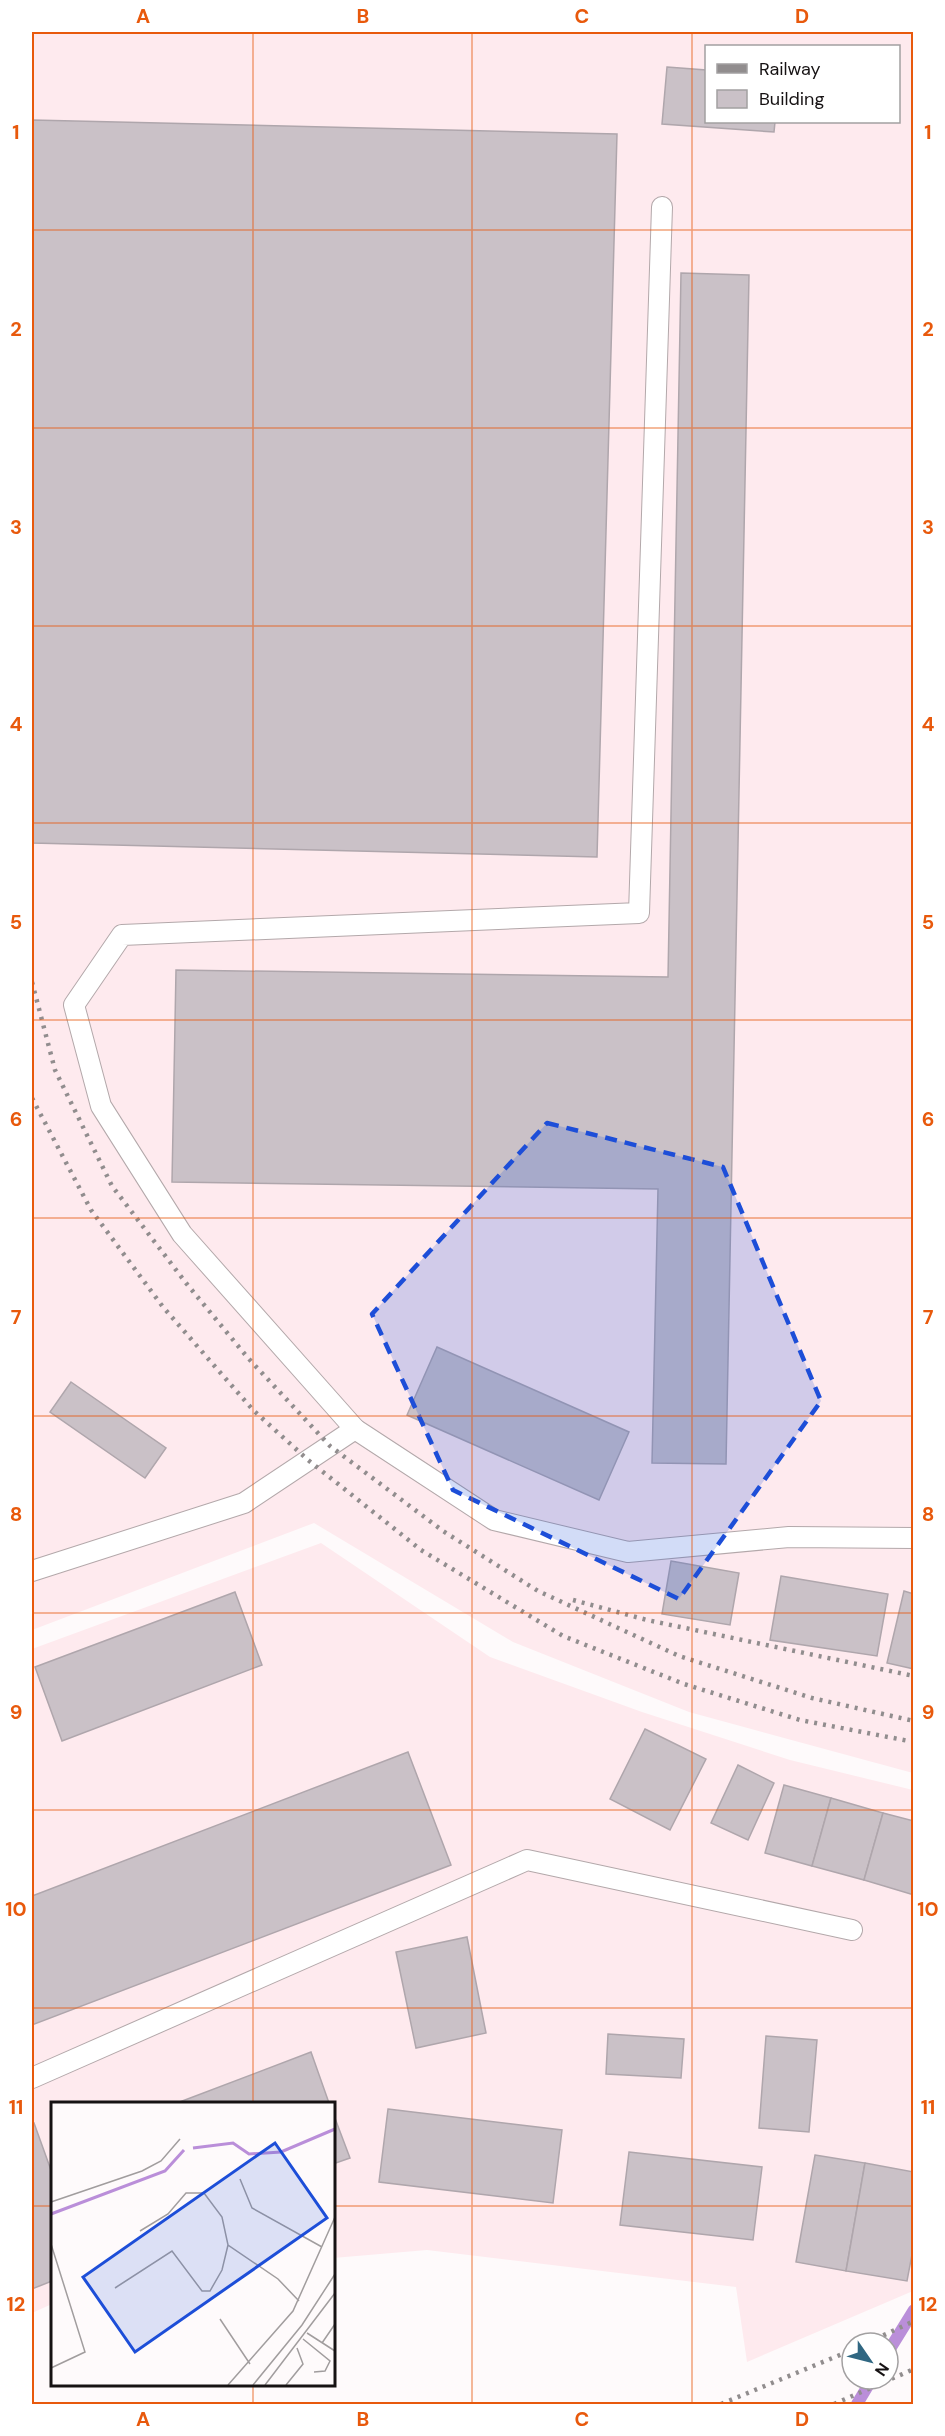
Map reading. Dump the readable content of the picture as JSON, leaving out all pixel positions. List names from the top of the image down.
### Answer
{
  "legend": ["Railway", "Building"],
  "north": "bottom right",
  "grid": {
    "columns": [
      "A",
      "B",
      "C",
      "D"
    ],
    "rows": [
      "1",
      "2",
      "3",
      "4",
      "5",
      "6",
      "7",
      "8",
      "9",
      "10",
      "11",
      "12"
    ]
  }
}
